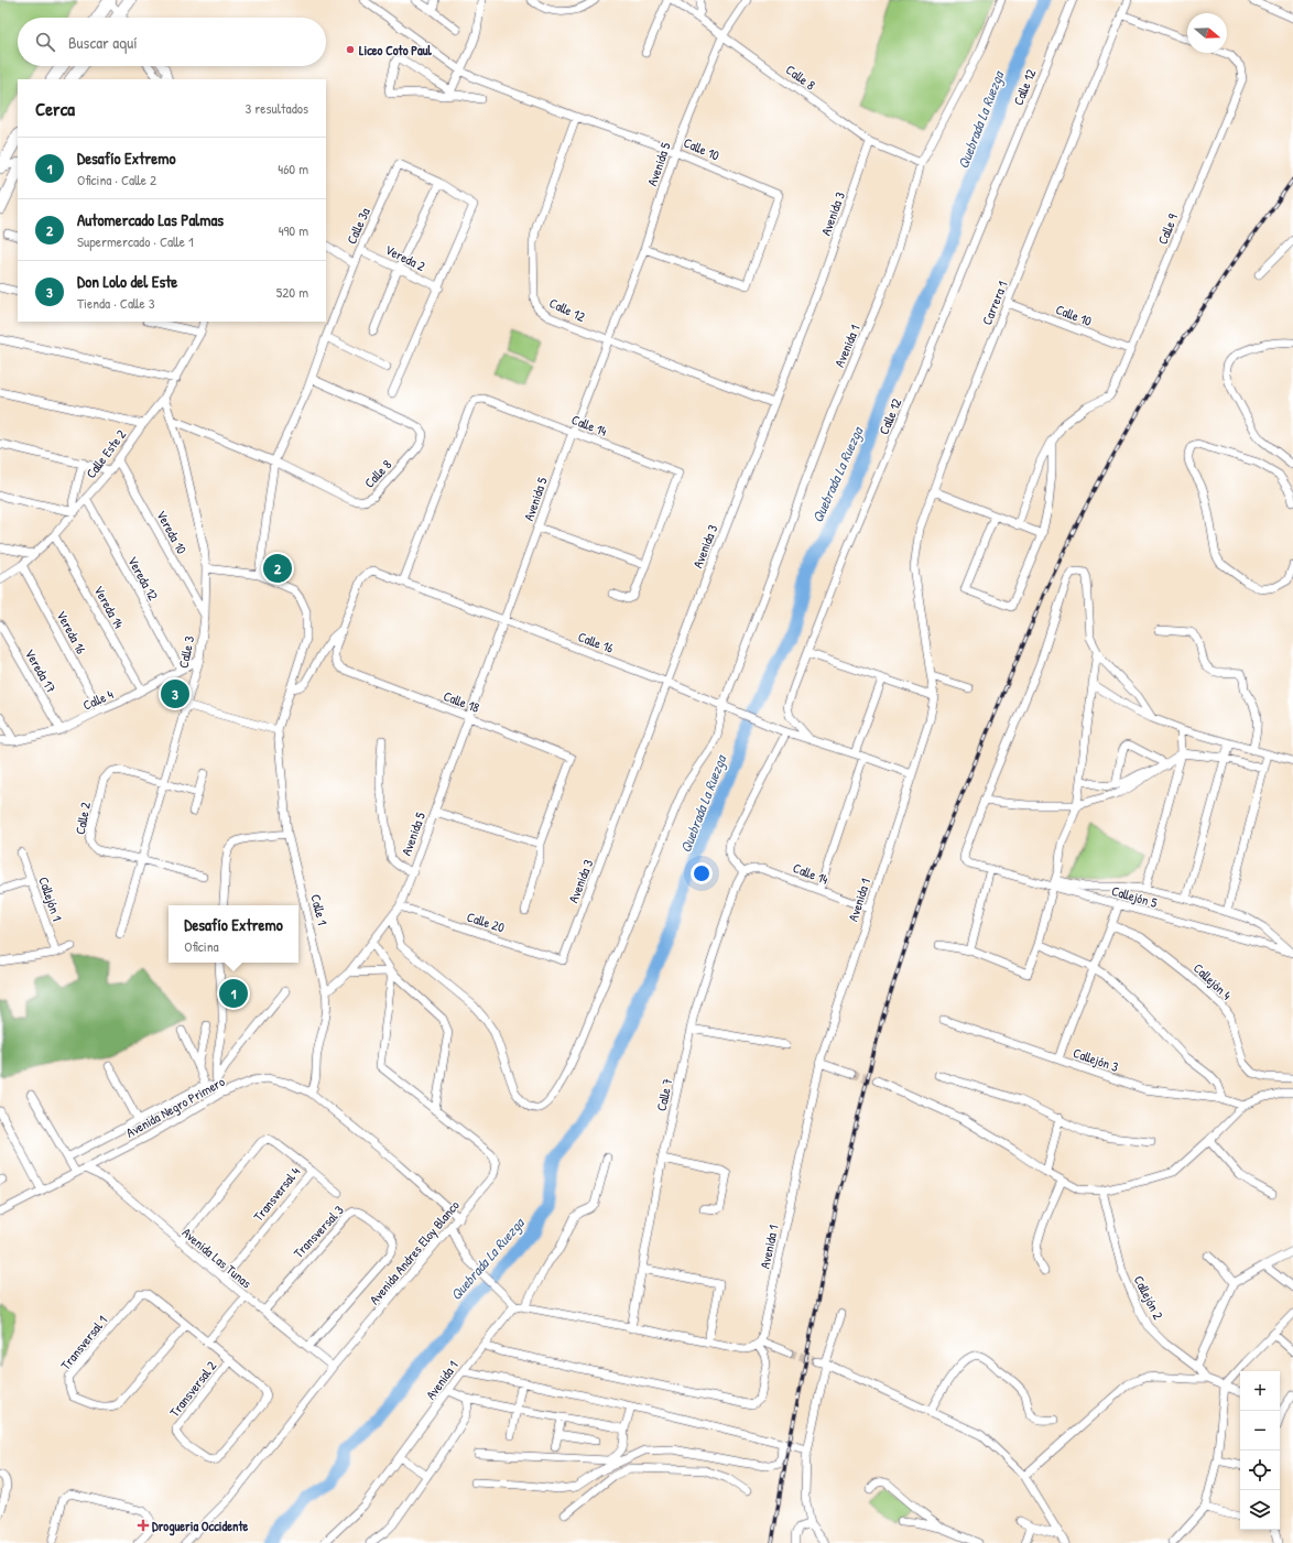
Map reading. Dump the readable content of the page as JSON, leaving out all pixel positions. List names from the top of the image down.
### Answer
{
  "streets": {
    "street": [
      "Calle 8",
      "Calle 12",
      "Calle 10",
      "Avenida 5",
      "Avenida 3",
      "Calle 3a",
      "Calle 9",
      "Vereda 2",
      "Carrera 1",
      "Avenida 1",
      "Calle 14",
      "Calle Este 2",
      "Vereda 10",
      "Vereda 12",
      "Vereda 14",
      "Vereda 16",
      "Calle 16",
      "Calle 3",
      "Vereda 17",
      "Calle 4",
      "Calle 18",
      "Calle 2",
      "Callejón 5",
      "Callejón 1",
      "Calle 1",
      "Calle 20",
      "Callejón 4",
      "Callejón 3",
      "Calle 7",
      "Avenida Negro Primero",
      "Transversal 4",
      "Transversal 3",
      "Avenida Andres Eloy Blanco",
      "Avenida Las Tunas",
      "Callejón 2",
      "Transversal 1",
      "Transversal 2"
    ]
  },
  "crossings": [
    ["Calle 8", "Avenida 5"],
    ["Calle 8", "Avenida 3"],
    ["Calle 8", "Calle 3a"],
    ["Calle 8", "Avenida 1"],
    ["Calle 8", "Calle 3"],
    ["Calle 12", "Calle 10"],
    ["Calle 12", "Avenida 5"],
    ["Calle 12", "Avenida 3"],
    ["Calle 12", "Calle 16"],
    ["Calle 10", "Avenida 5"],
    ["Calle 10", "Calle 9"],
    ["Calle 10", "Carrera 1"],
    ["Avenida 5", "Avenida 1"],
    ["Avenida 5", "Calle 14"],
    ["Avenida 5", "Calle 16"],
    ["Avenida 5", "Calle 18"],
    ["Avenida 5", "Calle 1"],
    ["Avenida 5", "Calle 20"],
    ["Avenida 3", "Calle 16"],
    ["Avenida 3", "Calle 20"],
    ["Calle 3a", "Vereda 2"],
    ["Calle 3a", "Calle 1"],
    ["Carrera 1", "Avenida 1"],
    ["Avenida 1", "Calle 14"],
    ["Avenida 1", "Calle 16"],
    ["Calle 14", "Calle 16"],
    ["Calle 14", "Calle 7"],
    ["Calle Este 2", "Vereda 10"],
    ["Calle Este 2", "Vereda 12"],
    ["Calle Este 2", "Vereda 14"],
    ["Calle Este 2", "Vereda 16"],
    ["Calle Este 2", "Calle 3"],
    ["Vereda 10", "Calle 3"],
    ["Vereda 12", "Calle 4"],
    ["Vereda 14", "Calle 4"],
    ["Vereda 16", "Calle 4"],
    ["Calle 16", "Calle 18"],
    ["Calle 3", "Calle 4"],
    ["Calle 3", "Calle 2"],
    ["Calle 3", "Calle 1"],
    ["Vereda 17", "Calle 4"],
    ["Calle 1", "Avenida Negro Primero"],
    ["Avenida Negro Primero", "Avenida Andres Eloy Blanco"],
    ["Avenida Negro Primero", "Avenida Las Tunas"],
    ["Transversal 4", "Avenida Las Tunas"],
    ["Transversal 3", "Avenida Las Tunas"],
    ["Avenida Andres Eloy Blanco", "Avenida Las Tunas"],
    ["Transversal 1", "Transversal 2"]
  ],
  "water": ["Quebrada La Ruezga"],
  "places": {
    "other": ["Liceo Coto Paul"],
    "health": ["Drogueria Occidente"]
  },
  "north": "right",
  "page": {
    "search": "Buscar aquí",
    "heading": ["Cerca", "3 resultados"],
    "list": [
      {
        "mark": "1",
        "name": "Desafío Extremo",
        "note": "Oficina · Calle 2",
        "value": "460 m"
      },
      {
        "mark": "2",
        "name": "Automercado Las Palmas",
        "note": "Supermercado · Calle 1",
        "value": "490 m"
      },
      {
        "mark": "3",
        "name": "Don Lolo del Este",
        "note": "Tienda · Calle 3",
        "value": "520 m"
      }
    ],
    "pins": ["2", "3", "1"],
    "popup": ["Desafío Extremo", "Oficina"],
    "map_buttons": ["+", "−"]
  }
}
